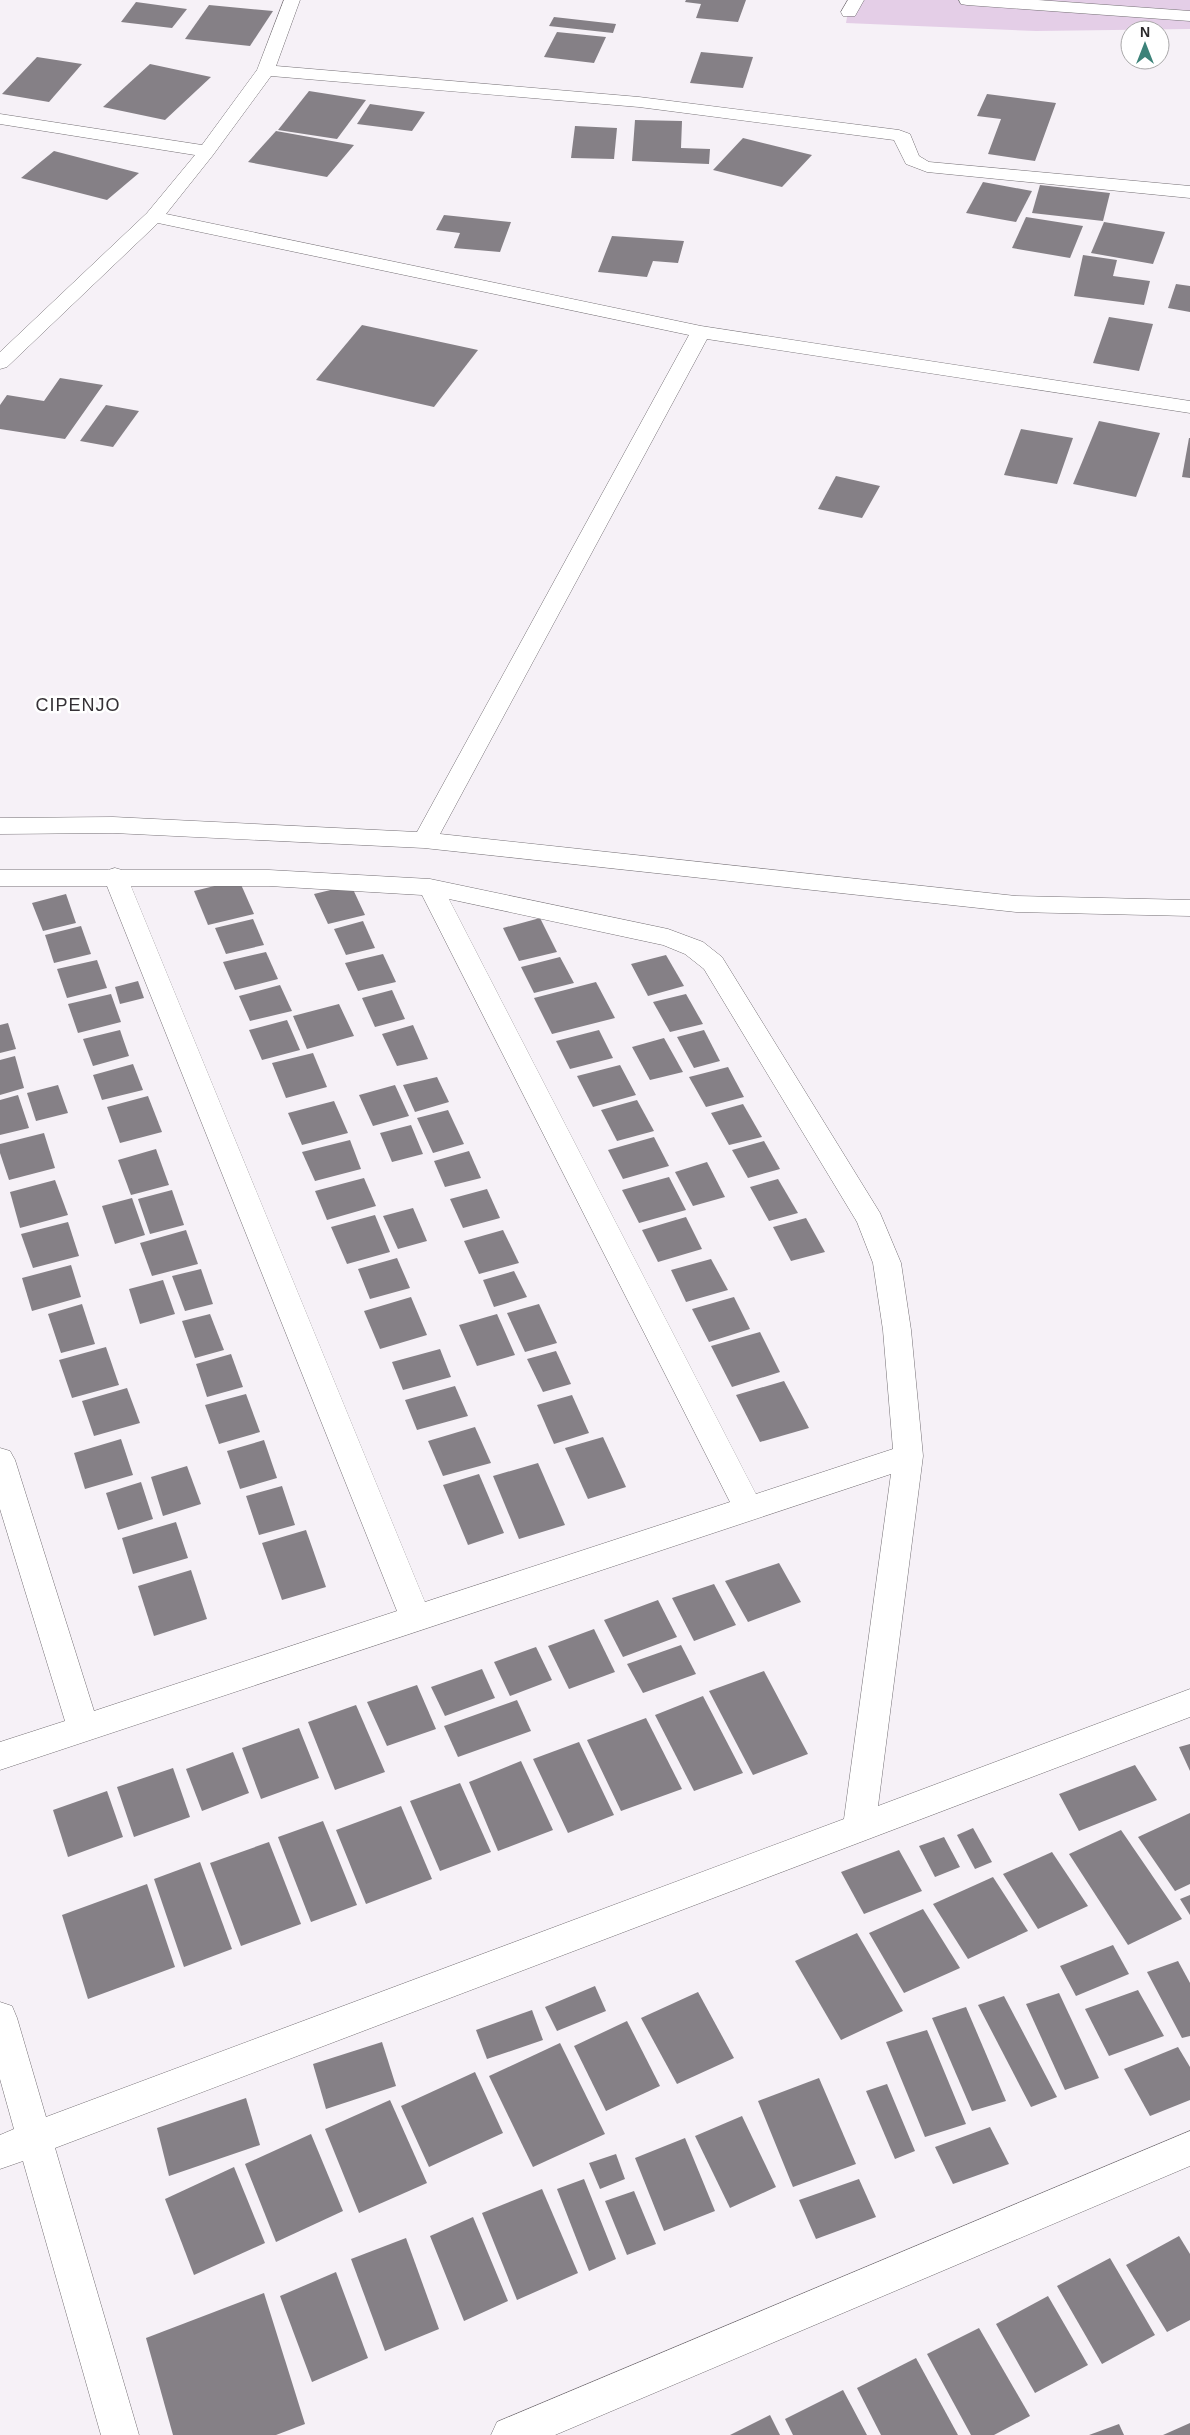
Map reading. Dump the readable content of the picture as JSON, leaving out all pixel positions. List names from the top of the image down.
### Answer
{
  "districts": ["CIPENJO"],
  "north": "top"
}
